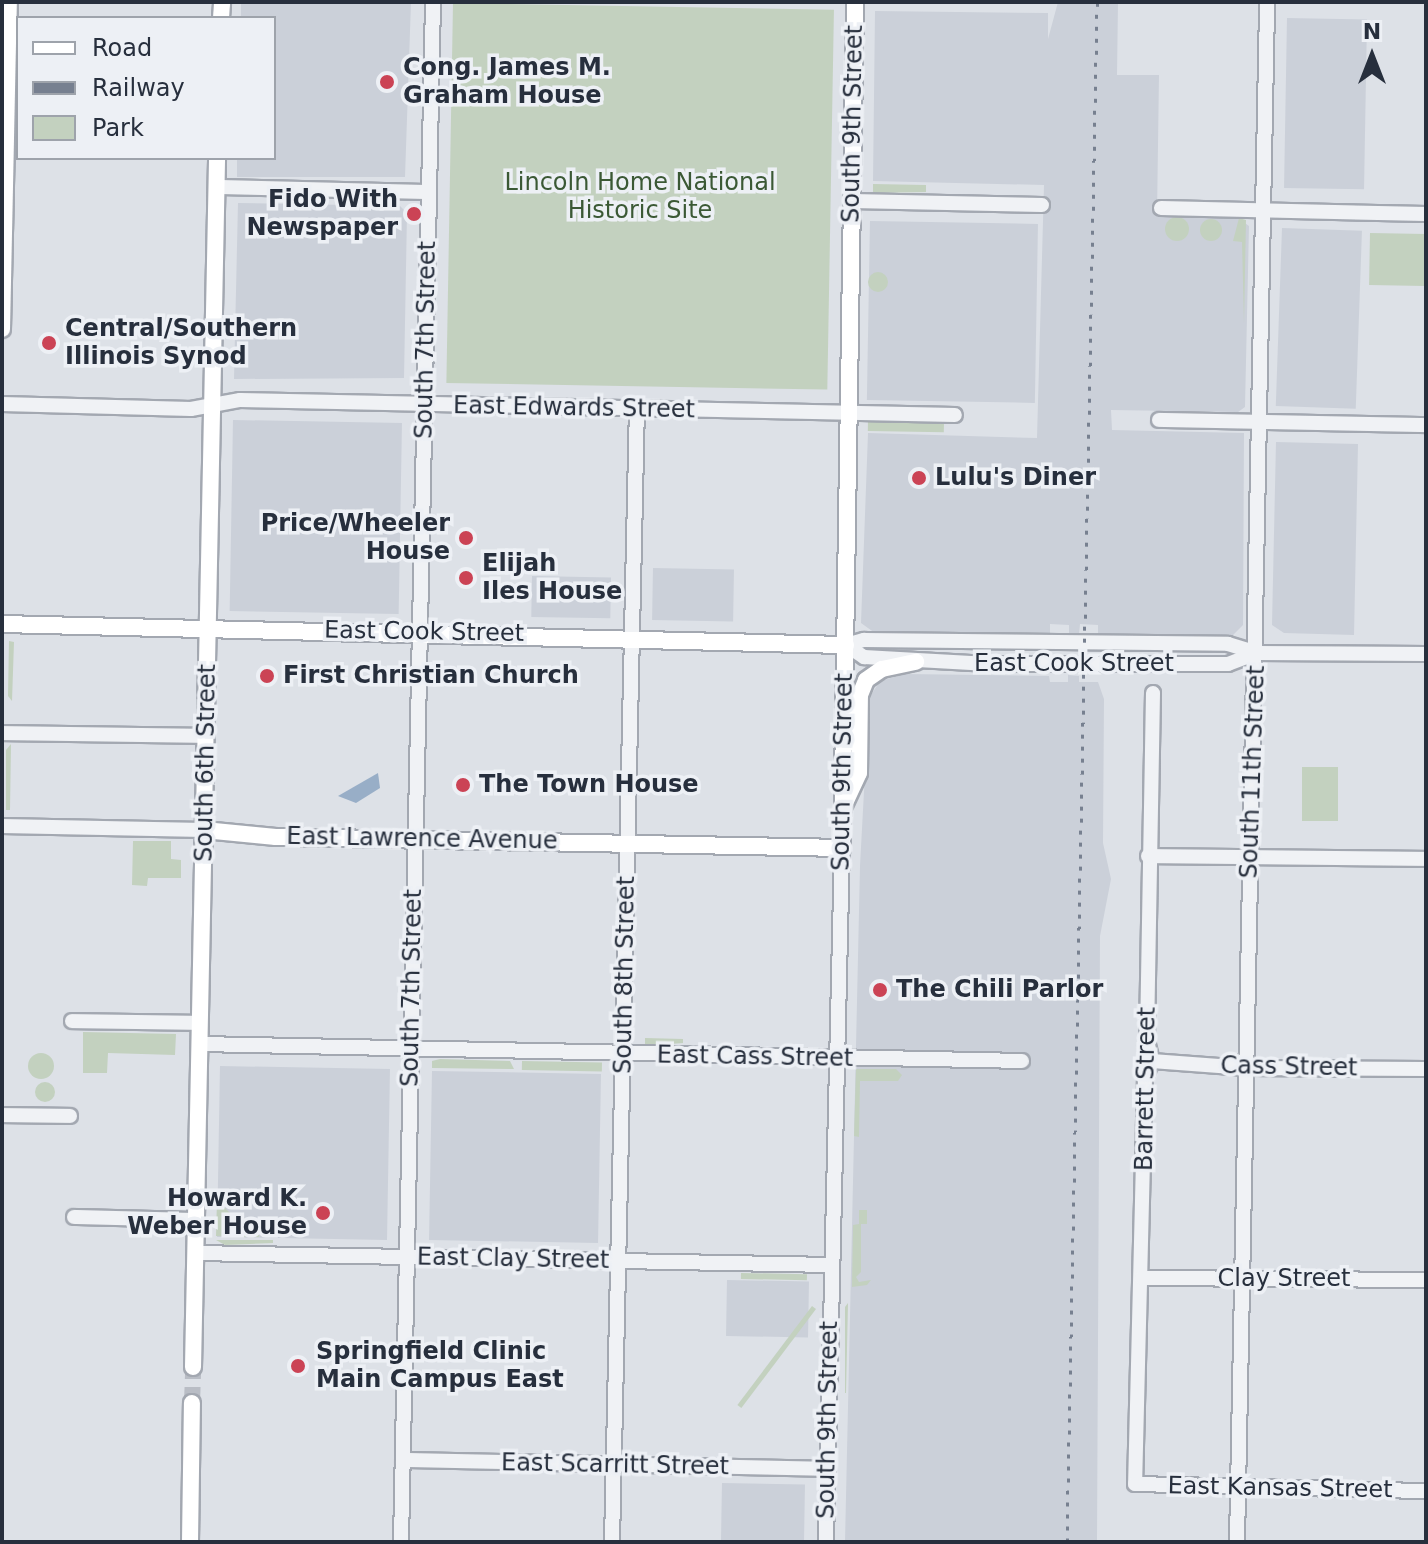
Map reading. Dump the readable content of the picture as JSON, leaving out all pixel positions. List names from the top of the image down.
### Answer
{
  "streets": {
    "main road": [
      "South 9th Street",
      "East Cook Street",
      "South 6th Street",
      "East Lawrence Avenue"
    ],
    "street": [
      "South 7th Street",
      "East Edwards Street",
      "South 11th Street",
      "South 8th Street",
      "East Cass Street",
      "Cass Street",
      "Barrett Street",
      "East Clay Street",
      "Clay Street",
      "East Scarritt Street",
      "East Kansas Street"
    ]
  },
  "crossings": [
    ["South 9th Street", "East Edwards Street"],
    ["South 9th Street", "East Cook Street"],
    ["South 9th Street", "East Lawrence Avenue"],
    ["South 9th Street", "East Cass Street"],
    ["South 9th Street", "East Clay Street"],
    ["South 9th Street", "East Scarritt Street"],
    ["South 7th Street", "East Edwards Street"],
    ["South 7th Street", "East Cook Street"],
    ["South 7th Street", "East Lawrence Avenue"],
    ["South 7th Street", "East Cass Street"],
    ["South 7th Street", "East Clay Street"],
    ["South 7th Street", "East Scarritt Street"],
    ["East Edwards Street", "South 6th Street"],
    ["East Edwards Street", "South 8th Street"],
    ["East Cook Street", "South 6th Street"],
    ["East Cook Street", "South 11th Street"],
    ["East Cook Street", "South 8th Street"],
    ["South 6th Street", "East Lawrence Avenue"],
    ["South 6th Street", "East Cass Street"],
    ["South 6th Street", "East Clay Street"],
    ["South 11th Street", "Cass Street"],
    ["South 11th Street", "Clay Street"],
    ["South 11th Street", "East Kansas Street"],
    ["East Lawrence Avenue", "South 8th Street"],
    ["South 8th Street", "East Cass Street"],
    ["South 8th Street", "East Clay Street"],
    ["South 8th Street", "East Scarritt Street"],
    ["Cass Street", "Barrett Street"],
    ["Barrett Street", "Clay Street"],
    ["Barrett Street", "East Kansas Street"]
  ],
  "parks": ["Lincoln Home National Historic Site"],
  "places": [
    "Cong. James M. Graham House",
    "Fido With Newspaper",
    "Central/Southern Illinois Synod",
    "Lulu's Diner",
    "Price/Wheeler House",
    "Elijah Iles House",
    "First Christian Church",
    "The Town House",
    "The Chili Parlor",
    "Howard K. Weber House",
    "Springfield Clinic Main Campus East"
  ],
  "legend": ["Road", "Railway", "Park"],
  "north": "top"
}
